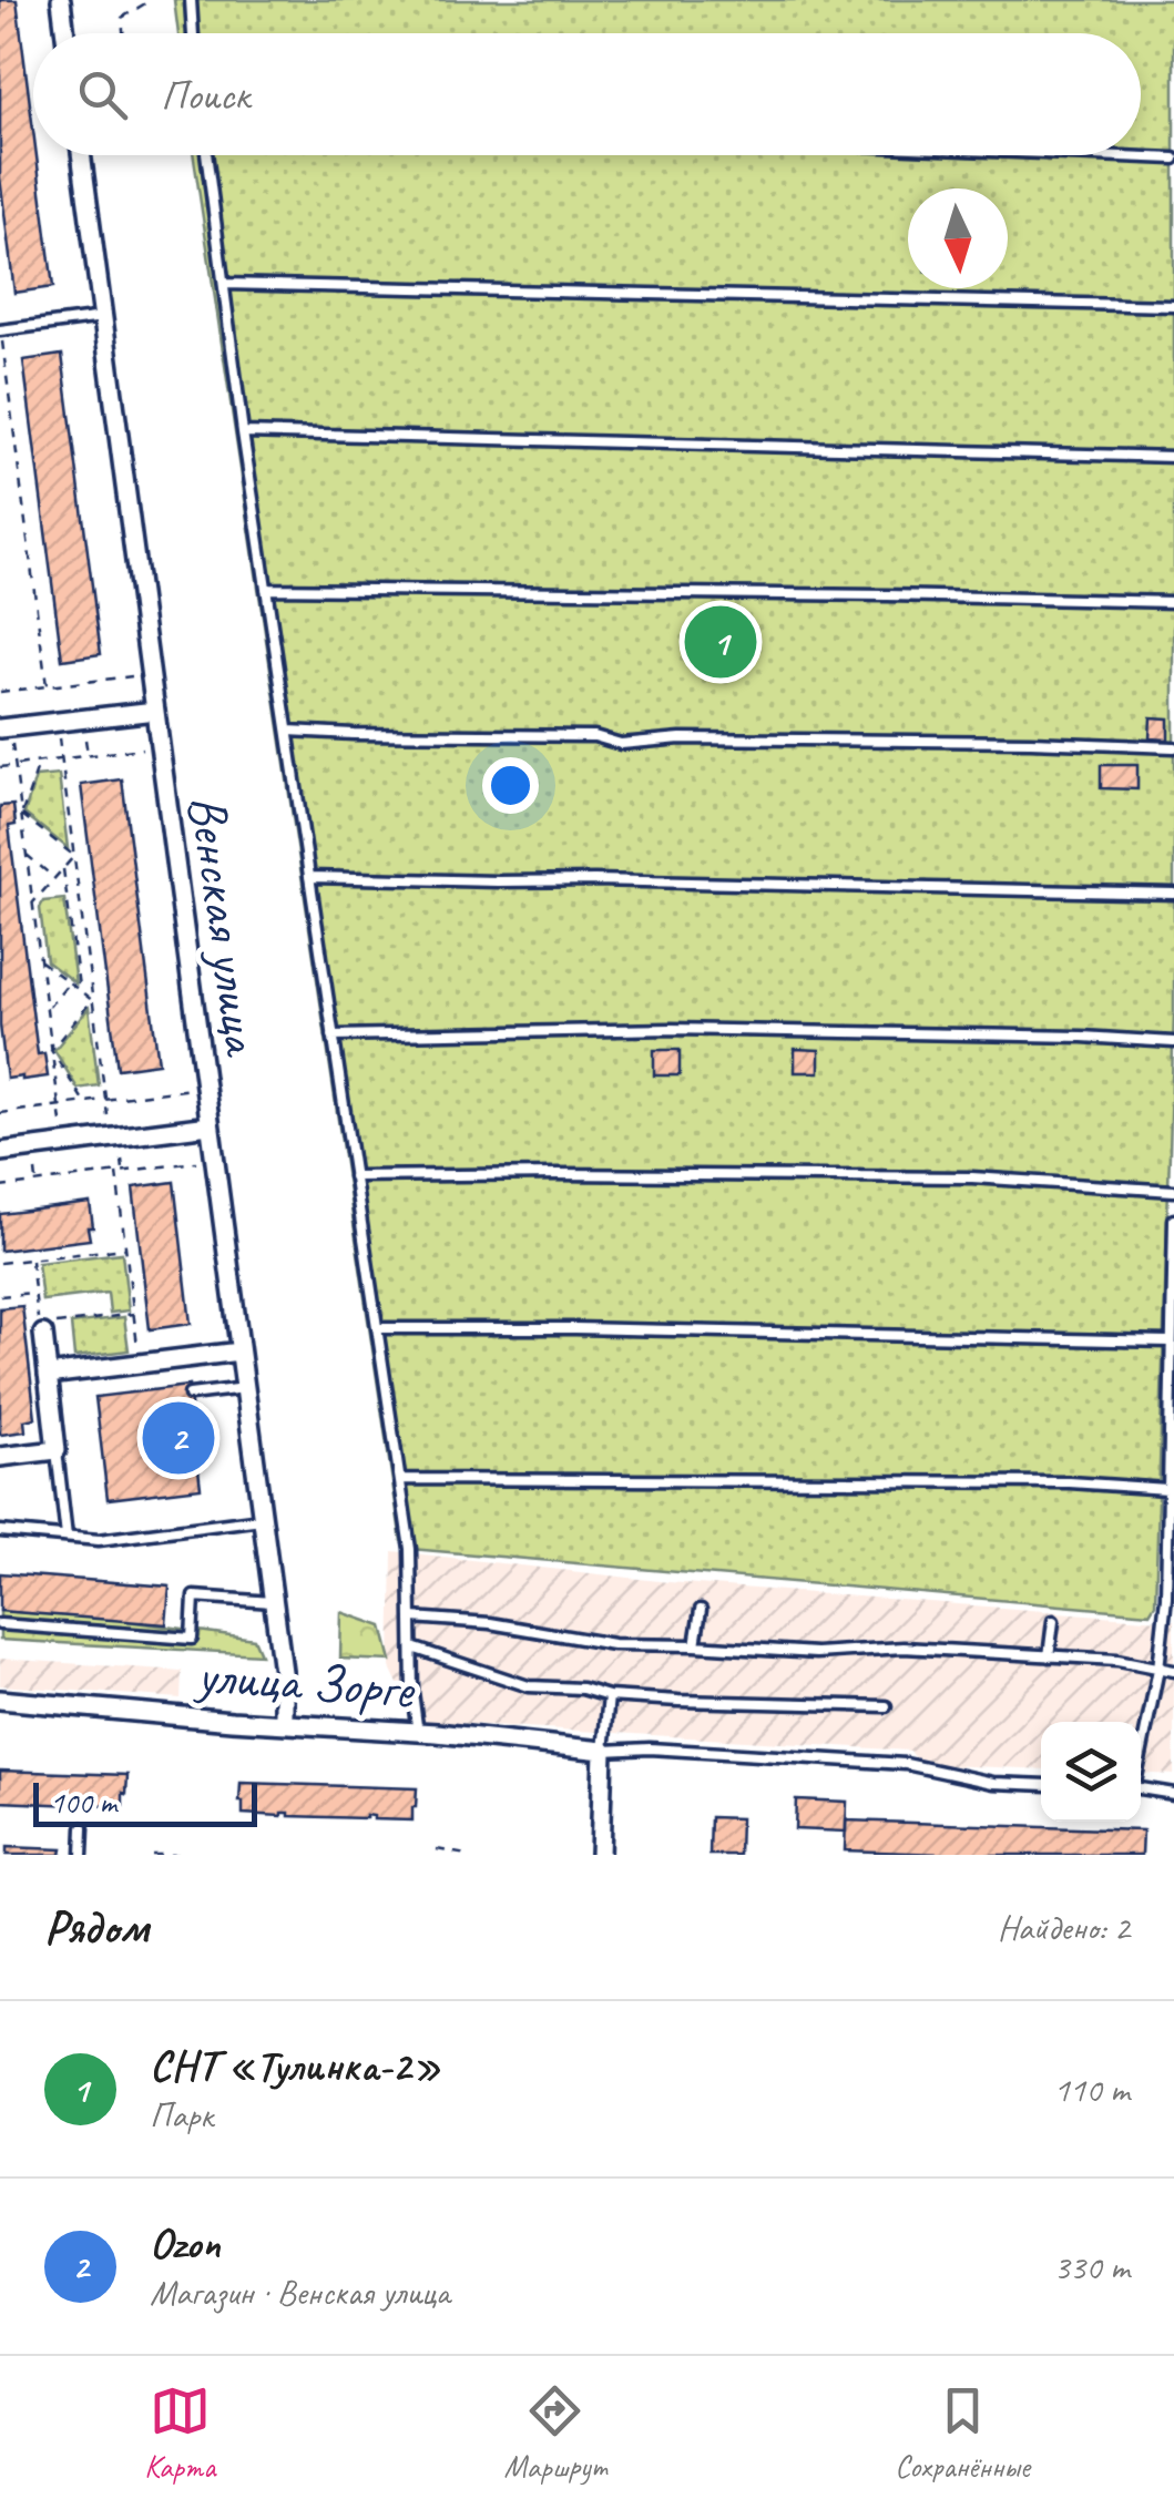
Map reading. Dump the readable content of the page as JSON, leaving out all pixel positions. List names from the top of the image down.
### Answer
{
  "streets": {
    "street": ["Венская улица", "улица Зорге"]
  },
  "crossings": [
    ["Венская улица", "улица Зорге"]
  ],
  "scale_bar": "100 m",
  "north": "bottom",
  "page": {
    "search": "Поиск",
    "pins": ["1", "2"],
    "scale": "100 m",
    "heading": ["Рядом", "Найдено: 2"],
    "list": [
      {
        "mark": "1",
        "name": "СНТ «Тулинка-2»",
        "note": "Парк",
        "value": "110 m"
      },
      {
        "mark": "2",
        "name": "Ozon",
        "note": "Магазин · Венская улица",
        "value": "330 m"
      }
    ],
    "nav": ["Карта", "Маршрут", "Сохранённые"]
  }
}
